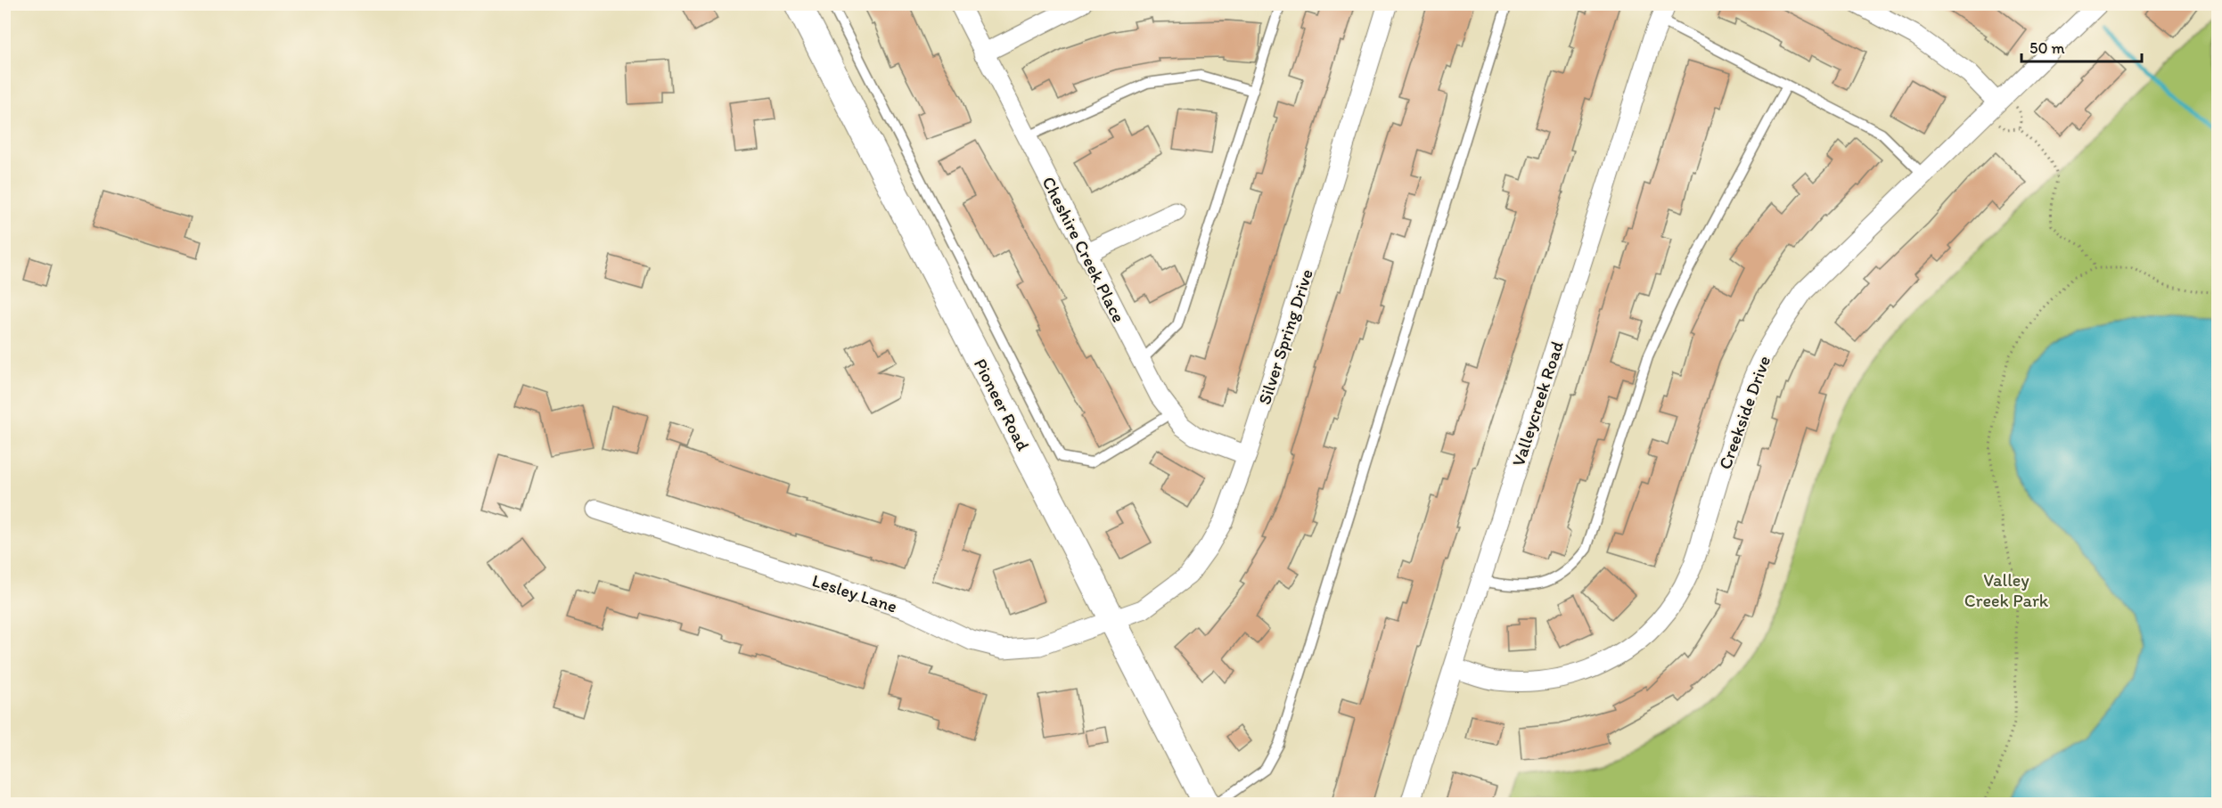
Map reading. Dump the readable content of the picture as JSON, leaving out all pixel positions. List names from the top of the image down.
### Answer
{
  "streets": {
    "main road": ["Pioneer Road"],
    "street": [
      "Cheshire Creek Place",
      "Silver Spring Drive",
      "Valleycreek Road",
      "Creekside Drive",
      "Lesley Lane"
    ]
  },
  "crossings": [
    ["Cheshire Creek Place", "Silver Spring Drive"],
    ["Silver Spring Drive", "Pioneer Road"],
    ["Silver Spring Drive", "Lesley Lane"],
    ["Valleycreek Road", "Creekside Drive"],
    ["Pioneer Road", "Lesley Lane"]
  ],
  "parks": ["Valley Creek Park"],
  "scale_bar": "50 m"
}
